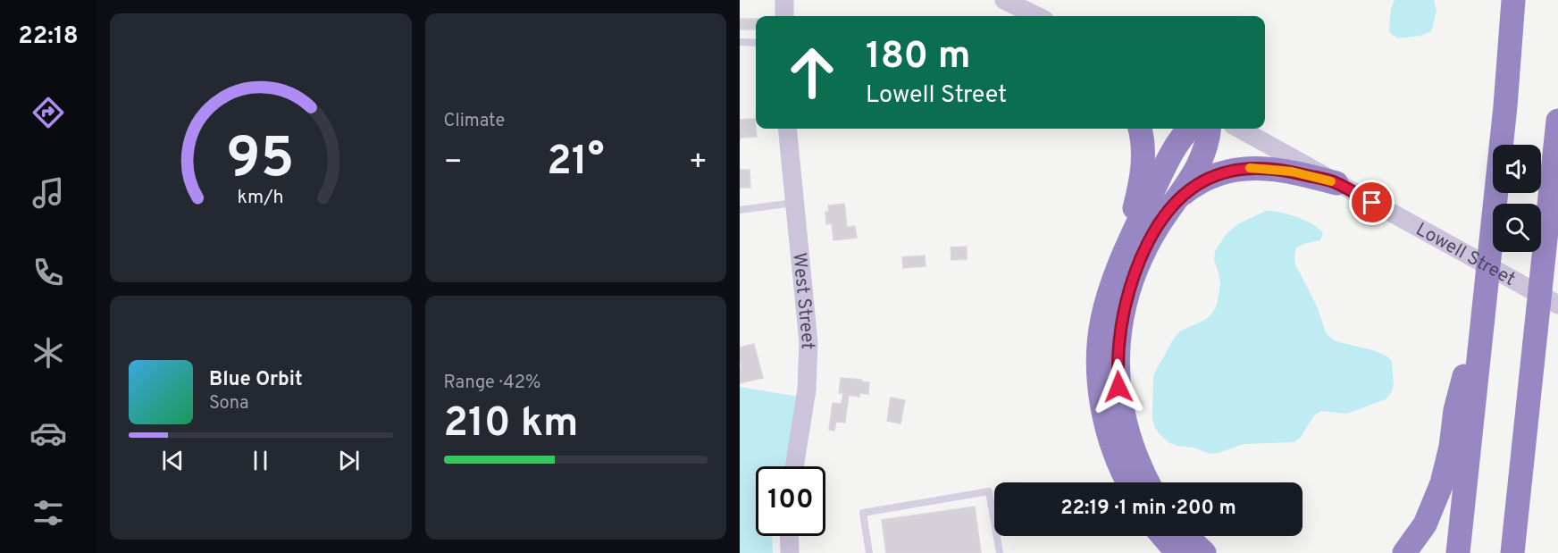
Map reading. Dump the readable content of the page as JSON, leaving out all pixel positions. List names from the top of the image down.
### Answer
{
  "streets": {
    "main road": ["Lowell Street", "West Street"]
  },
  "page": {
    "tabs": "22:18",
    "tile": [
      "Climate",
      ["Range · 42%", "210 km"]
    ],
    "turn": ["180 m", "Lowell Street"],
    "heat": ["−", "21°", "+"],
    "song": ["Blue Orbit", "Sona"],
    "limit": "100",
    "trip": "22:19 · 1 min · 200 m",
    "gauge": ["95", "km/h"]
  }
}
